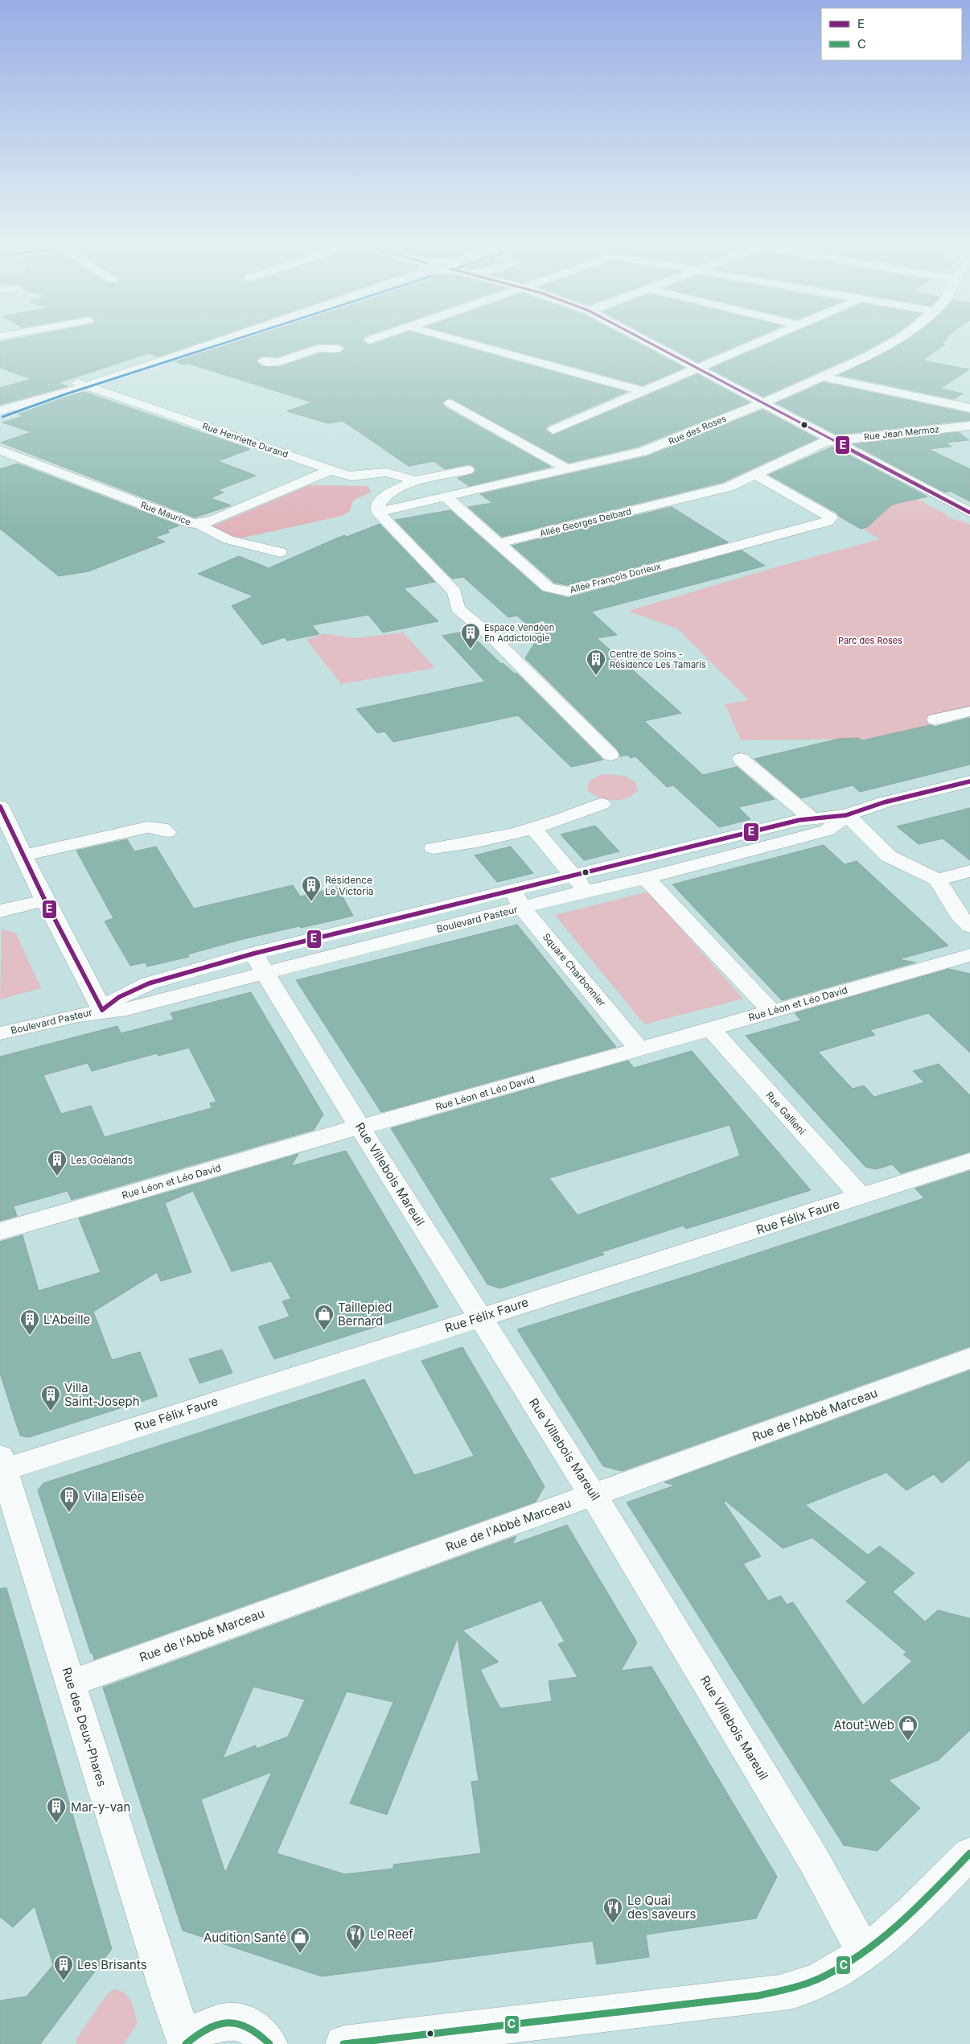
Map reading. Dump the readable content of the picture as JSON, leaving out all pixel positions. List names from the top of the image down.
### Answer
{
  "streets": {
    "street": [
      "Rue des Roses",
      "Rue Jean Mermoz",
      "Rue Henriette Durand",
      "Rue Maurice",
      "Allée Georges Delbard",
      "Allée François Dorieux",
      "Boulevard Pasteur",
      "Square Charbonnier",
      "Rue Léon et Léo David",
      "Rue Gallieni",
      "Rue Villebois Mareuil",
      "Rue Félix Faure",
      "Rue de l'Abbé Marceau",
      "Rue des Deux-Phares"
    ]
  },
  "crossings": [
    ["Rue des Roses", "Allée François Dorieux"],
    ["Rue Jean Mermoz", "Allée Georges Delbard"],
    ["Rue Jean Mermoz", "Allée François Dorieux"],
    ["Rue Henriette Durand", "Rue Maurice"],
    ["Allée Georges Delbard", "Allée François Dorieux"],
    ["Boulevard Pasteur", "Square Charbonnier"],
    ["Boulevard Pasteur", "Rue Villebois Mareuil"],
    ["Square Charbonnier", "Rue Léon et Léo David"],
    ["Rue Léon et Léo David", "Rue Gallieni"],
    ["Rue Léon et Léo David", "Rue Villebois Mareuil"],
    ["Rue Gallieni", "Rue Félix Faure"],
    ["Rue Villebois Mareuil", "Rue Félix Faure"],
    ["Rue Villebois Mareuil", "Rue de l'Abbé Marceau"],
    ["Rue Félix Faure", "Rue des Deux-Phares"],
    ["Rue de l'Abbé Marceau", "Rue des Deux-Phares"]
  ],
  "parks": ["Parc des Roses"],
  "places": {
    "building": [
      "Espace Vendéen En Addictologie",
      "Centre de Soins - Résidence Les Tamaris",
      "Résidence Le Victoria",
      "Les Goélands",
      "L'Abeille",
      "Villa Saint-Joseph",
      "Villa Elisée",
      "Mar-y-van",
      "Les Brisants"
    ],
    "shop": ["Taillepied Bernard", "Atout-Web", "Audition Santé"],
    "restaurant": ["Le Quai des saveurs", "Le Reef"]
  },
  "lines": ["transit line E", "transit line C"],
  "legend": ["E", "C"]
}
